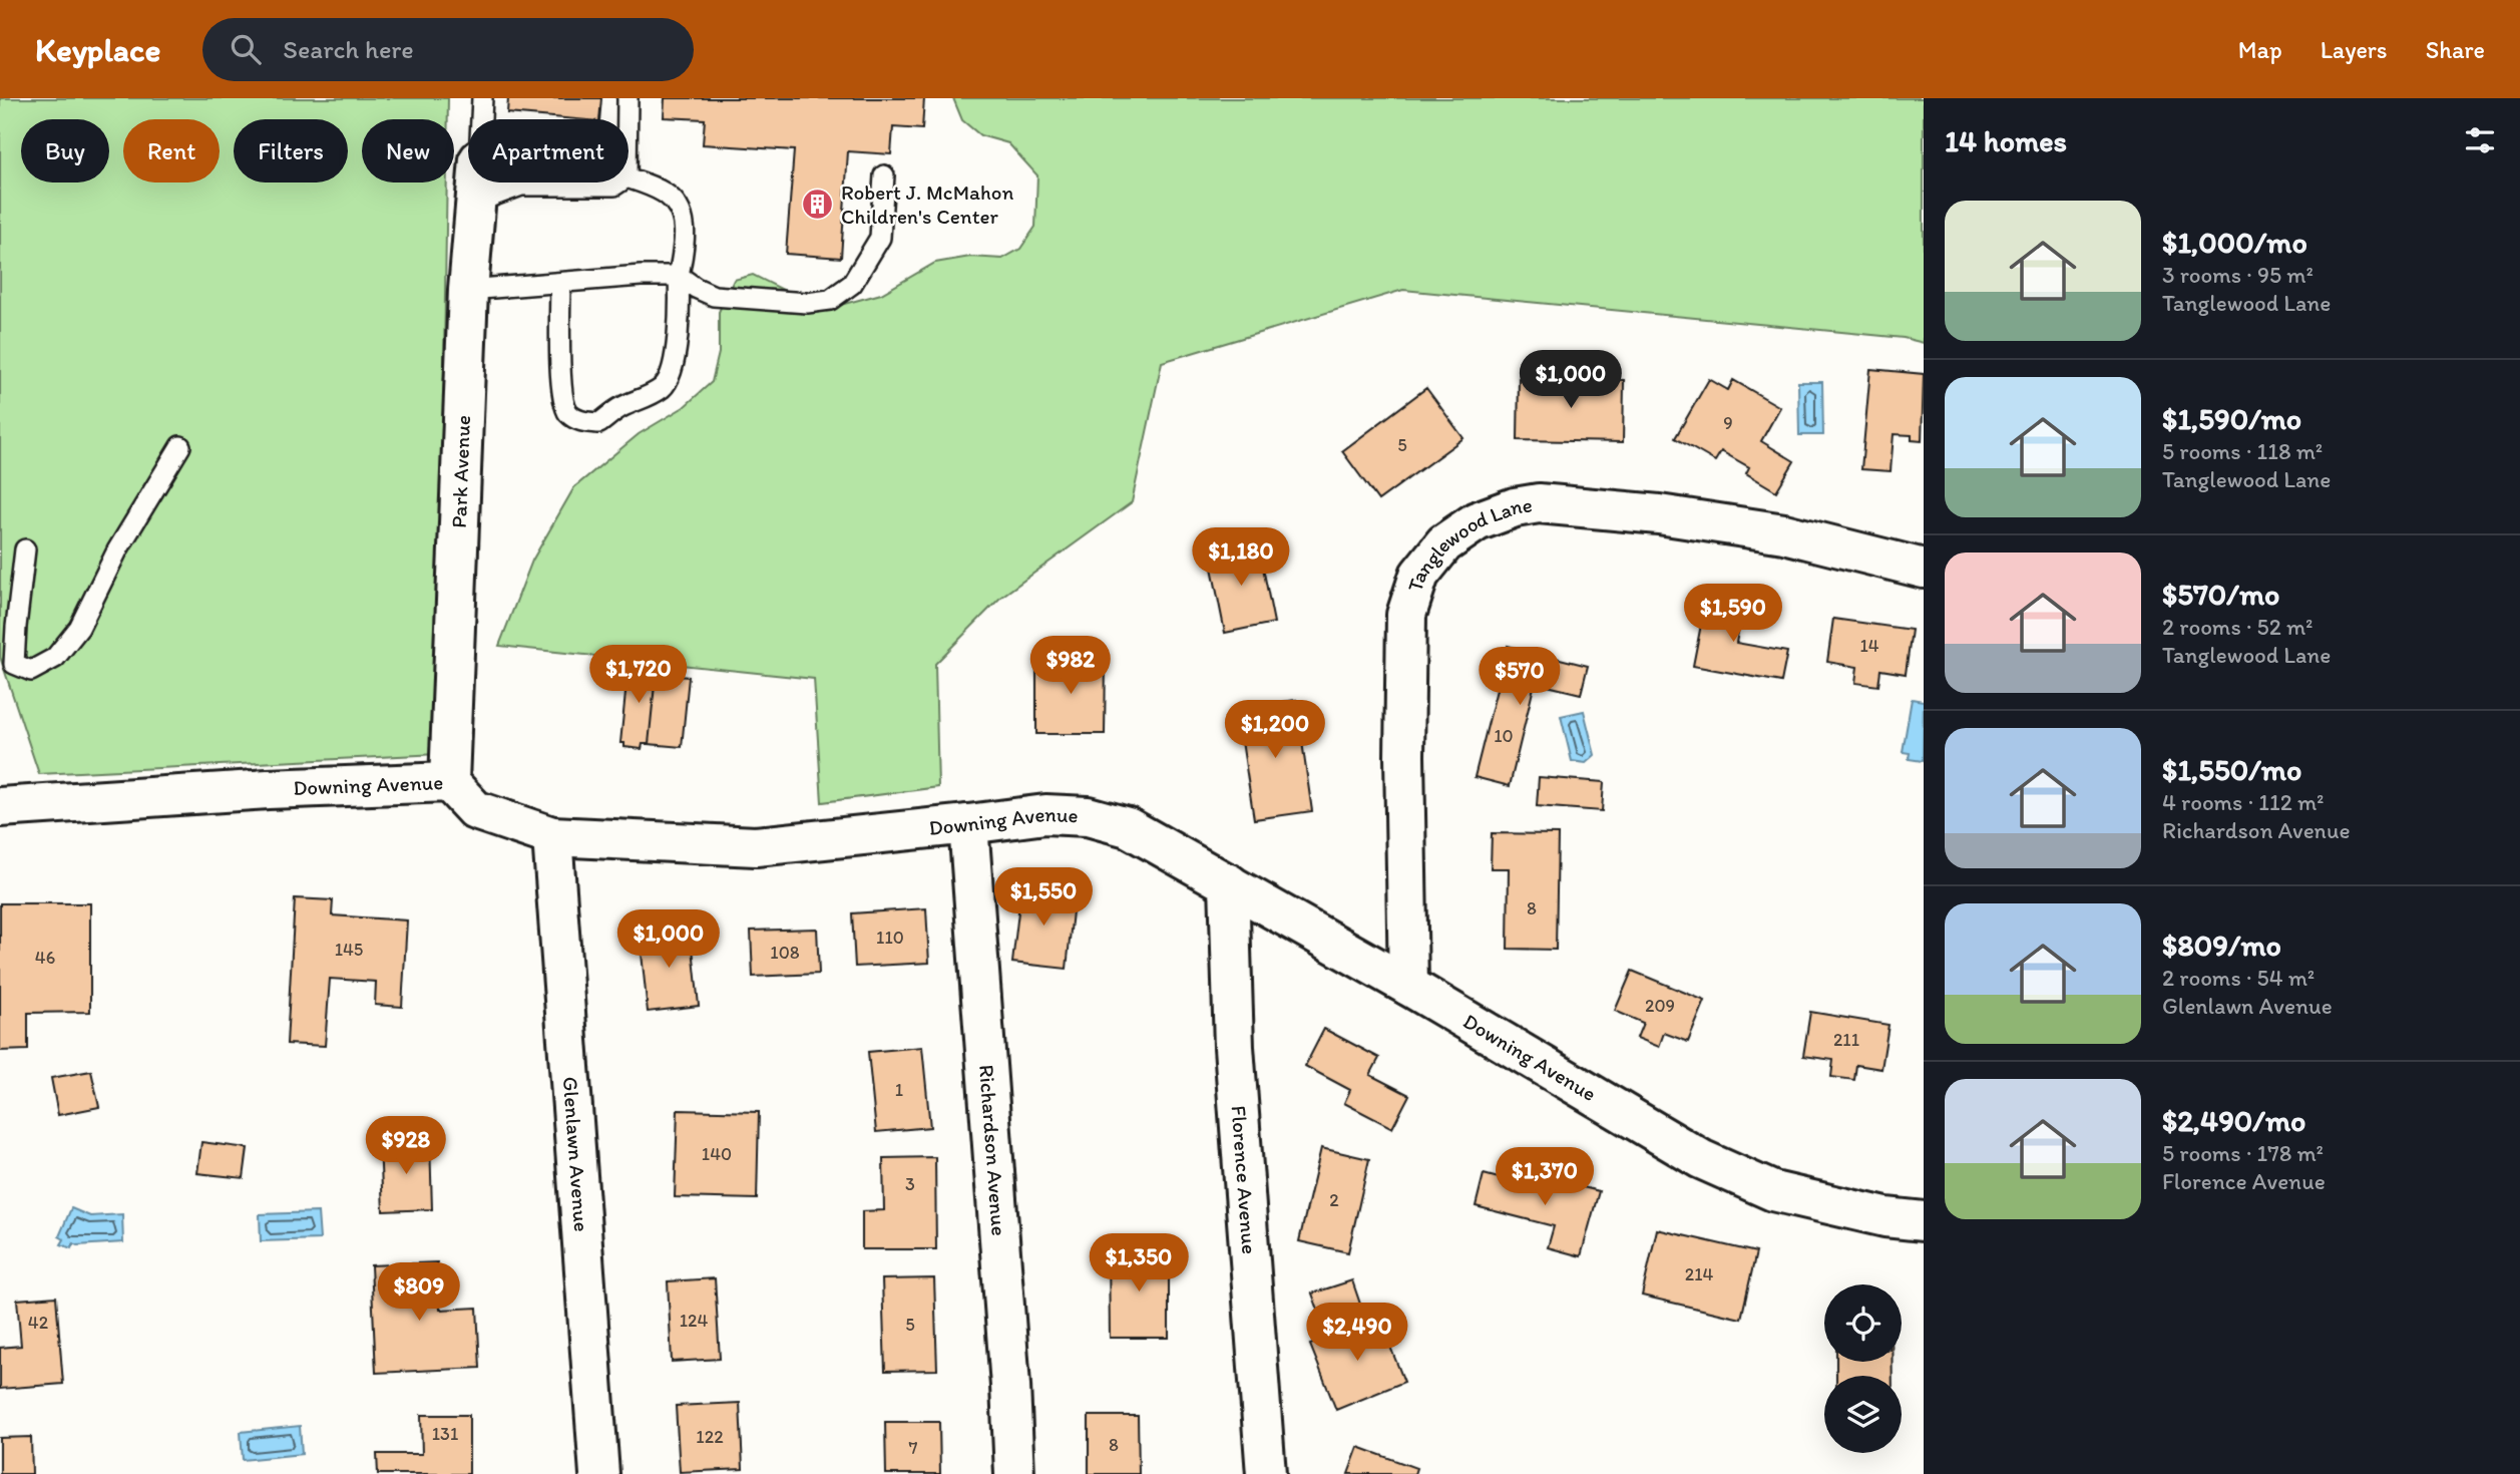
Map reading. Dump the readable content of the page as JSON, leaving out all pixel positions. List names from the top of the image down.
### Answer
{
  "streets": {
    "street": [
      "Park Avenue",
      "Tanglewood Lane",
      "Downing Avenue",
      "Richardson Avenue",
      "Glenlawn Avenue",
      "Florence Avenue"
    ]
  },
  "crossings": [
    ["Park Avenue", "Downing Avenue"],
    ["Tanglewood Lane", "Downing Avenue"],
    ["Downing Avenue", "Richardson Avenue"],
    ["Downing Avenue", "Glenlawn Avenue"],
    ["Downing Avenue", "Florence Avenue"]
  ],
  "places": {
    "building": ["Robert J. McMahon Children's Center"]
  },
  "house_numbers": [
    "9",
    "5",
    "14",
    "10",
    "8",
    "110",
    "145",
    "108",
    "46",
    "209",
    "211",
    "1",
    "140",
    "3",
    "2",
    "214",
    "124",
    "42",
    "5",
    "131",
    "122",
    "8",
    "7"
  ],
  "page": {
    "header": "Keyplace",
    "search": "Search here",
    "nav": ["Map", "Layers", "Share"],
    "heading": "14 homes",
    "chip": [
      "Buy",
      "Rent",
      "Filters",
      "New",
      "Apartment"
    ],
    "list": [
      {
        "name": "$1,000/mo",
        "note": "3 rooms · 95 m² · Tanglewood Lane"
      },
      {
        "name": "$1,590/mo",
        "note": "5 rooms · 118 m² · Tanglewood Lane"
      },
      {
        "name": "$570/mo",
        "note": "2 rooms · 52 m² · Tanglewood Lane"
      },
      {
        "name": "$1,550/mo",
        "note": "4 rooms · 112 m² · Richardson Avenue"
      },
      {
        "name": "$809/mo",
        "note": "2 rooms · 54 m² · Glenlawn Avenue"
      },
      {
        "name": "$2,490/mo",
        "note": "5 rooms · 178 m² · Florence Avenue"
      }
    ],
    "price": [
      "$1,000",
      "$1,180",
      "$1,590",
      "$982",
      "$1,720",
      "$570",
      "$1,200",
      "$1,550",
      "$1,000",
      "$928",
      "$1,370",
      "$1,350",
      "$809",
      "$2,490"
    ]
  }
}
